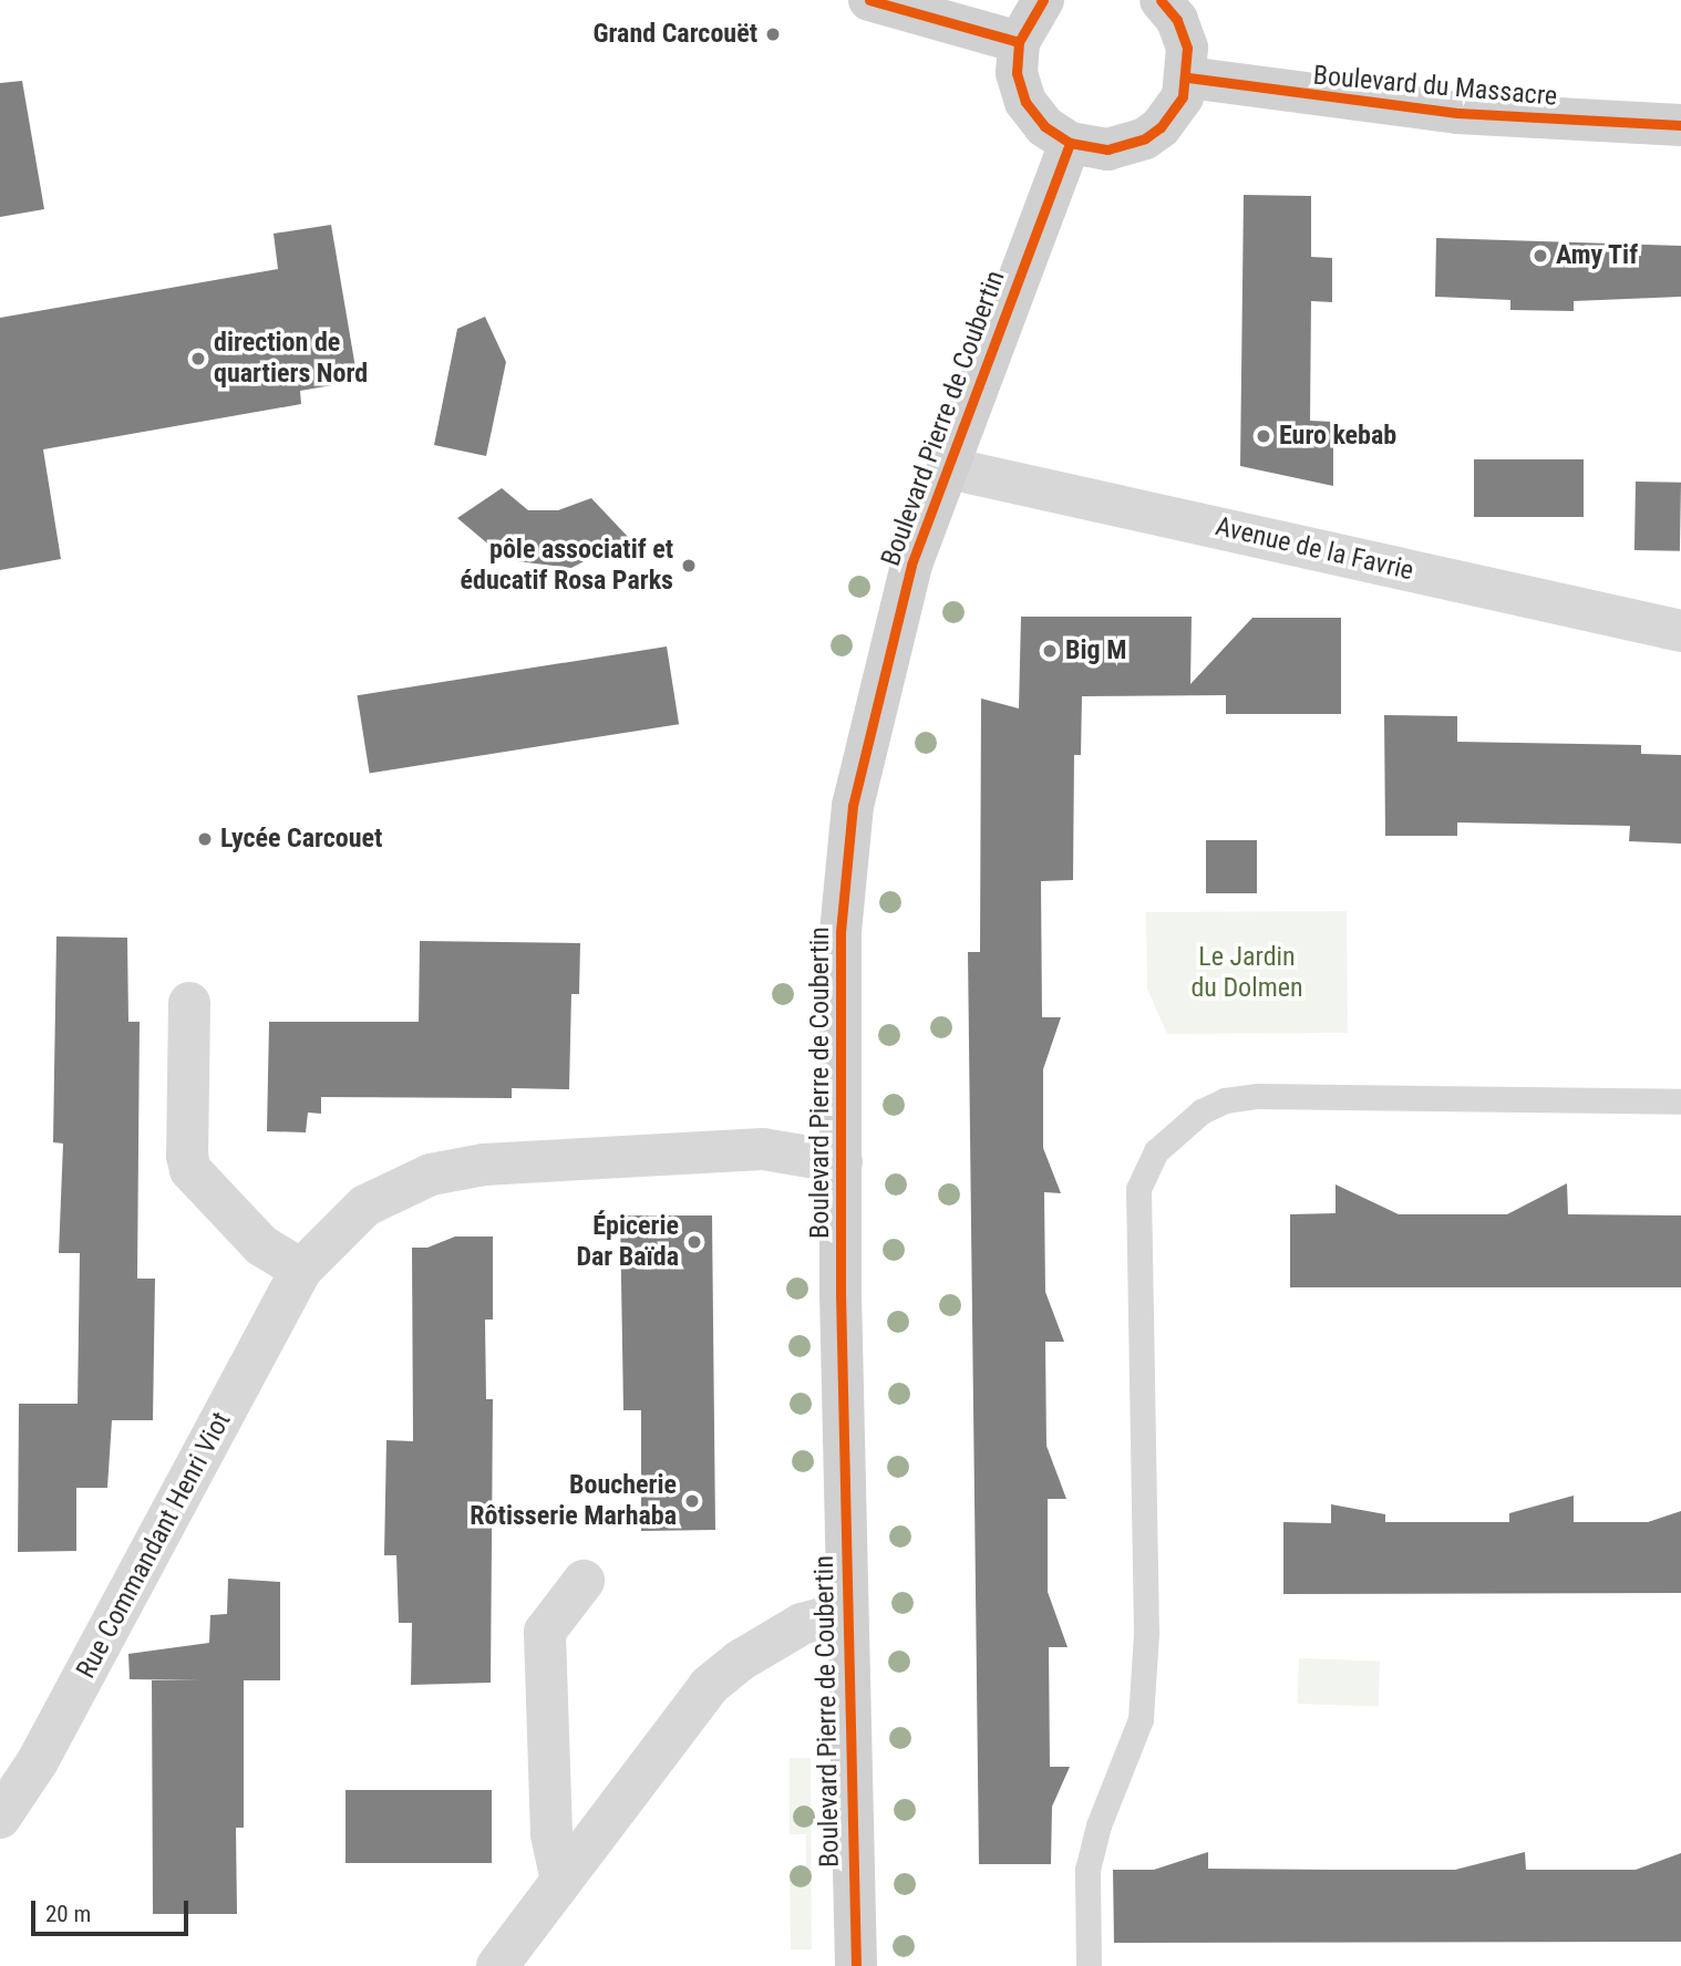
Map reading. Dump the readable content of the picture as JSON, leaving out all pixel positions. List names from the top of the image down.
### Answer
{
  "streets": {
    "street": [
      "Boulevard du Massacre",
      "Boulevard Pierre de Coubertin",
      "Avenue de la Favrie",
      "Rue Commandant Henri Viot"
    ]
  },
  "crossings": [
    ["Boulevard Pierre de Coubertin", "Avenue de la Favrie"],
    ["Boulevard Pierre de Coubertin", "Rue Commandant Henri Viot"]
  ],
  "parks": ["Le Jardin du Dolmen"],
  "places": [
    "Grand Carcouët",
    "Amy Tif",
    "direction de quartiers Nord",
    "Euro kebab",
    "pôle associatif et éducatif Rosa Parks",
    "Big M",
    "Lycée Carcouet",
    "Épicerie Dar Baïda",
    "Boucherie Rôtisserie Marhaba"
  ],
  "scale_bar": "20 m"
}
